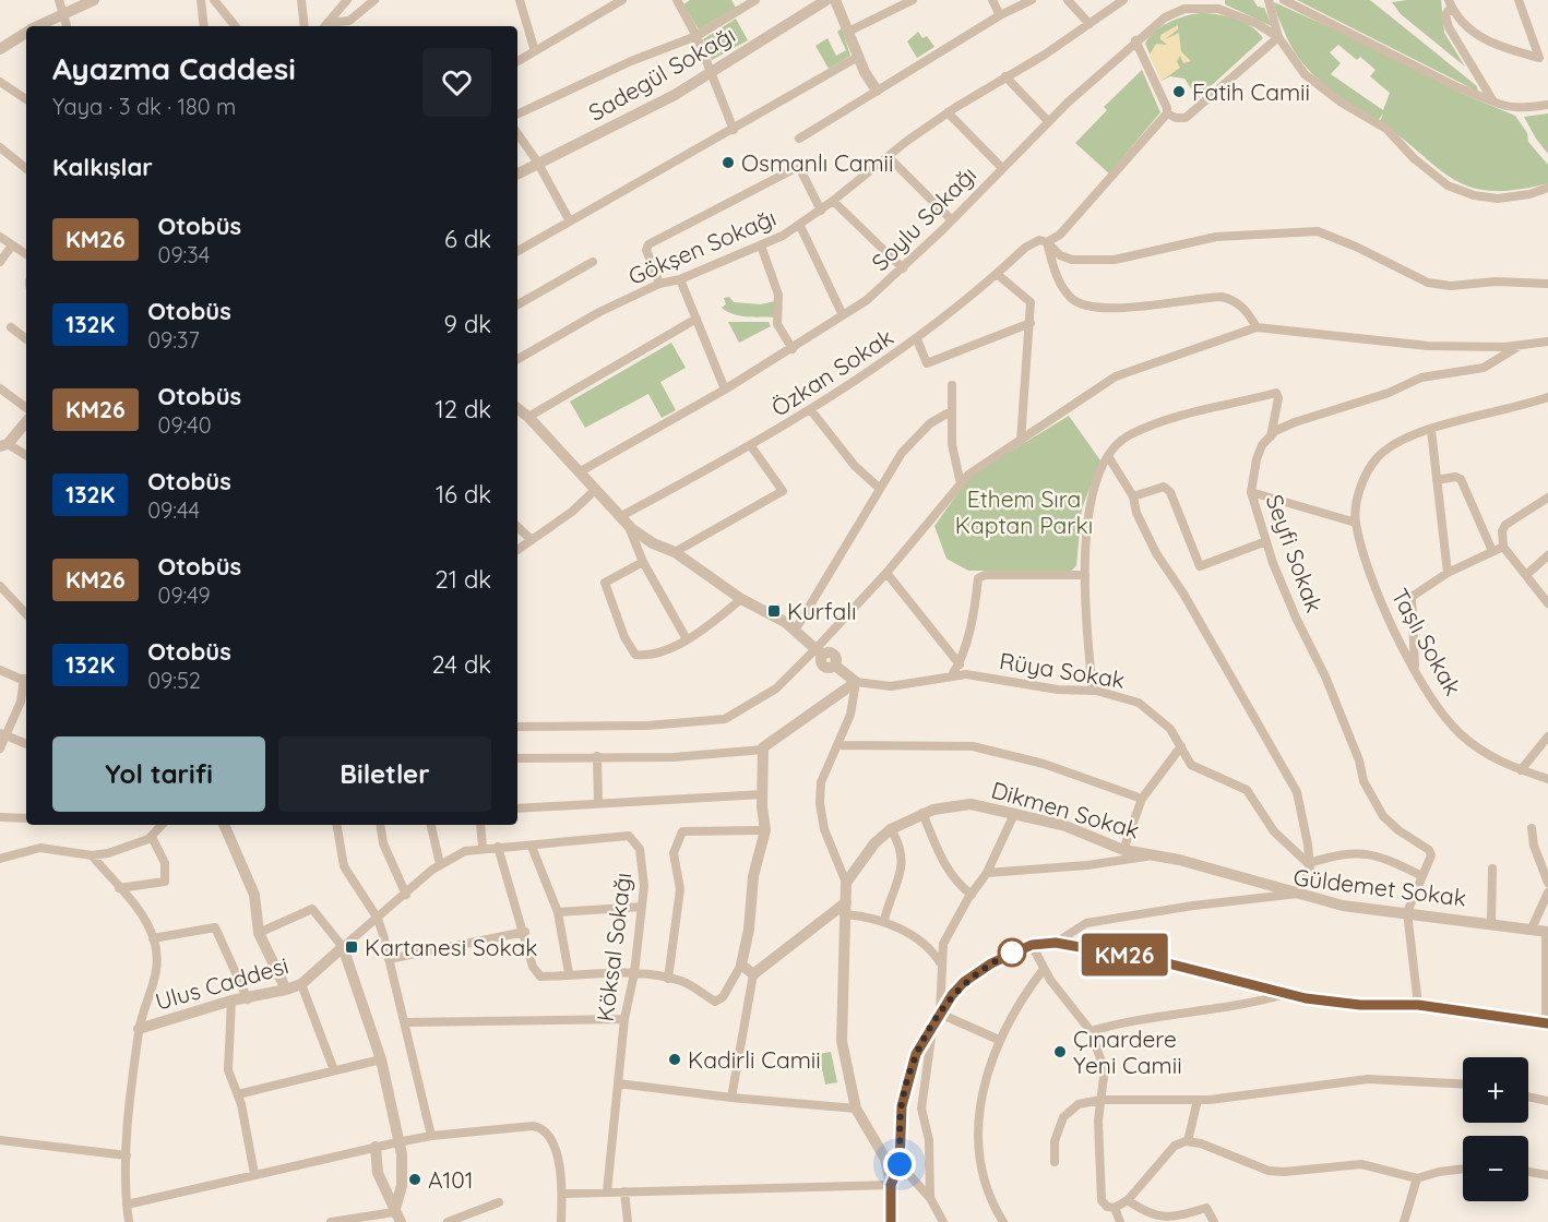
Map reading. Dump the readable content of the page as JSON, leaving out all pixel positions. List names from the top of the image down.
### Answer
{
  "streets": {
    "street": [
      "Sadegül Sokağı",
      "Soylu Sokağı",
      "Gökşen Sokağı",
      "Özkan Sokak",
      "Seyfi Sokak",
      "Taşlı Sokak",
      "Rüya Sokak",
      "Dikmen Sokak",
      "Güldemet Sokak",
      "Köksal Sokağı",
      "Ulus Caddesi"
    ]
  },
  "crossings": [
    ["Seyfi Sokak", "Güldemet Sokak"],
    ["Dikmen Sokak", "Güldemet Sokak"],
    ["Köksal Sokağı", "Ulus Caddesi"]
  ],
  "parks": ["Ethem Sıra Kaptan Parkı"],
  "places": {
    "other": [
      "Fatih Camii",
      "Osmanlı Camii",
      "Çınardere Yeni Camii",
      "Kadirli Camii",
      "A101"
    ],
    "transit": ["Kurfalı", "Kartanesi̇ Sokak"]
  },
  "lines": ["bus line KM26"],
  "page": {
    "on_map": "KM26",
    "heading": [
      ["Ayazma Caddesi", "Yaya · 3 dk · 180 m"],
      "Kalkışlar"
    ],
    "list": [
      {
        "mark": "KM26",
        "name": "Otobüs",
        "note": "09:34",
        "value": "6 dk"
      },
      {
        "mark": "132K",
        "name": "Otobüs",
        "note": "09:37",
        "value": "9 dk"
      },
      {
        "mark": "KM26",
        "name": "Otobüs",
        "note": "09:40",
        "value": "12 dk"
      },
      {
        "mark": "132K",
        "name": "Otobüs",
        "note": "09:44",
        "value": "16 dk"
      },
      {
        "mark": "KM26",
        "name": "Otobüs",
        "note": "09:49",
        "value": "21 dk"
      },
      {
        "mark": "132K",
        "name": "Otobüs",
        "note": "09:52",
        "value": "24 dk"
      }
    ],
    "buttons": ["Yol tarifi", "Biletler"],
    "map_buttons": ["+", "−"]
  }
}
